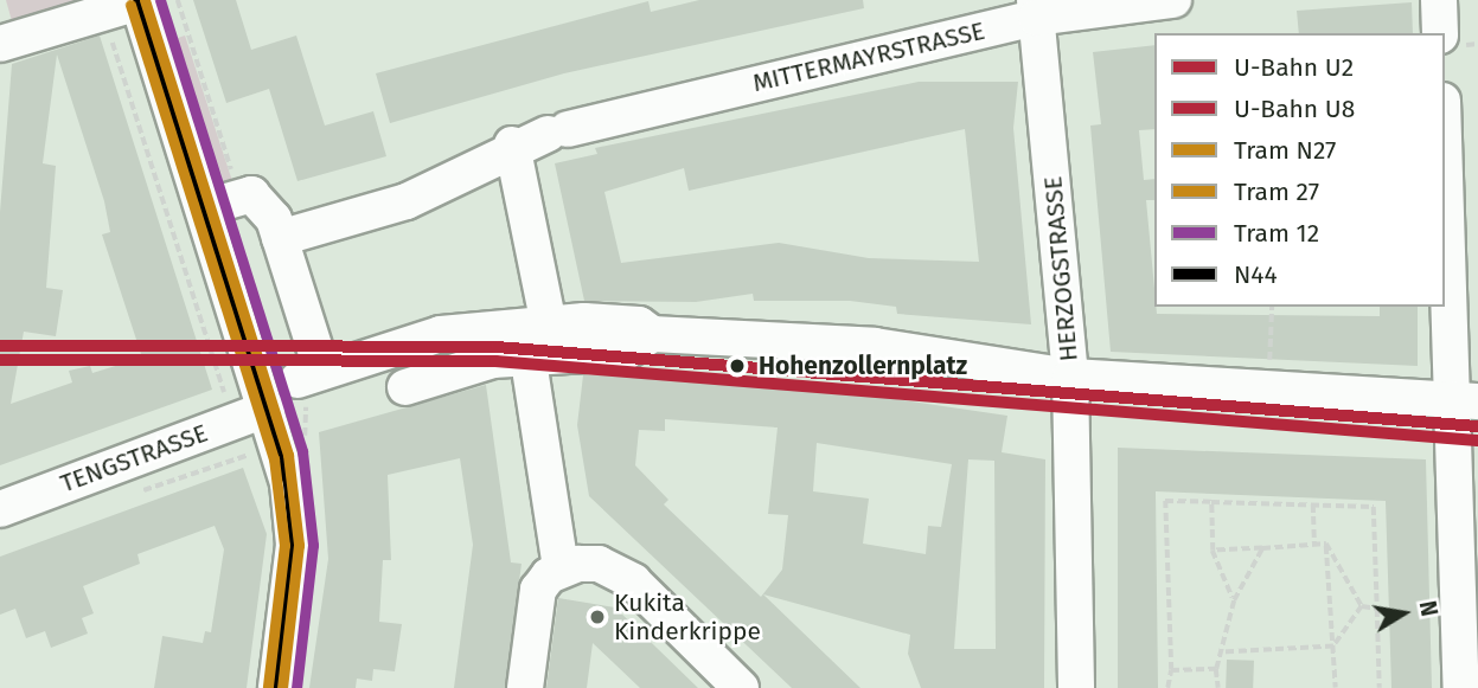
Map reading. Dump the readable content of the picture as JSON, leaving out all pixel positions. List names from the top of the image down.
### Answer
{
  "streets": {
    "street": ["MITTERMAYRSTRASSE", "HERZOGSTRASSE", "TENGSTRASSE"]
  },
  "crossings": [
    ["MITTERMAYRSTRASSE", "HERZOGSTRASSE"]
  ],
  "places": ["Hohenzollernplatz", "Kukita Kinderkrippe"],
  "lines": [
    "tram line N27",
    "tram line 12",
    "transit line N44",
    "tram line 27",
    "metro line U2",
    "metro line U8"
  ],
  "legend": [
    "U-Bahn U2",
    "U-Bahn U8",
    "Tram N27",
    "Tram 27",
    "Tram 12",
    "N44"
  ],
  "north": "right"
}
